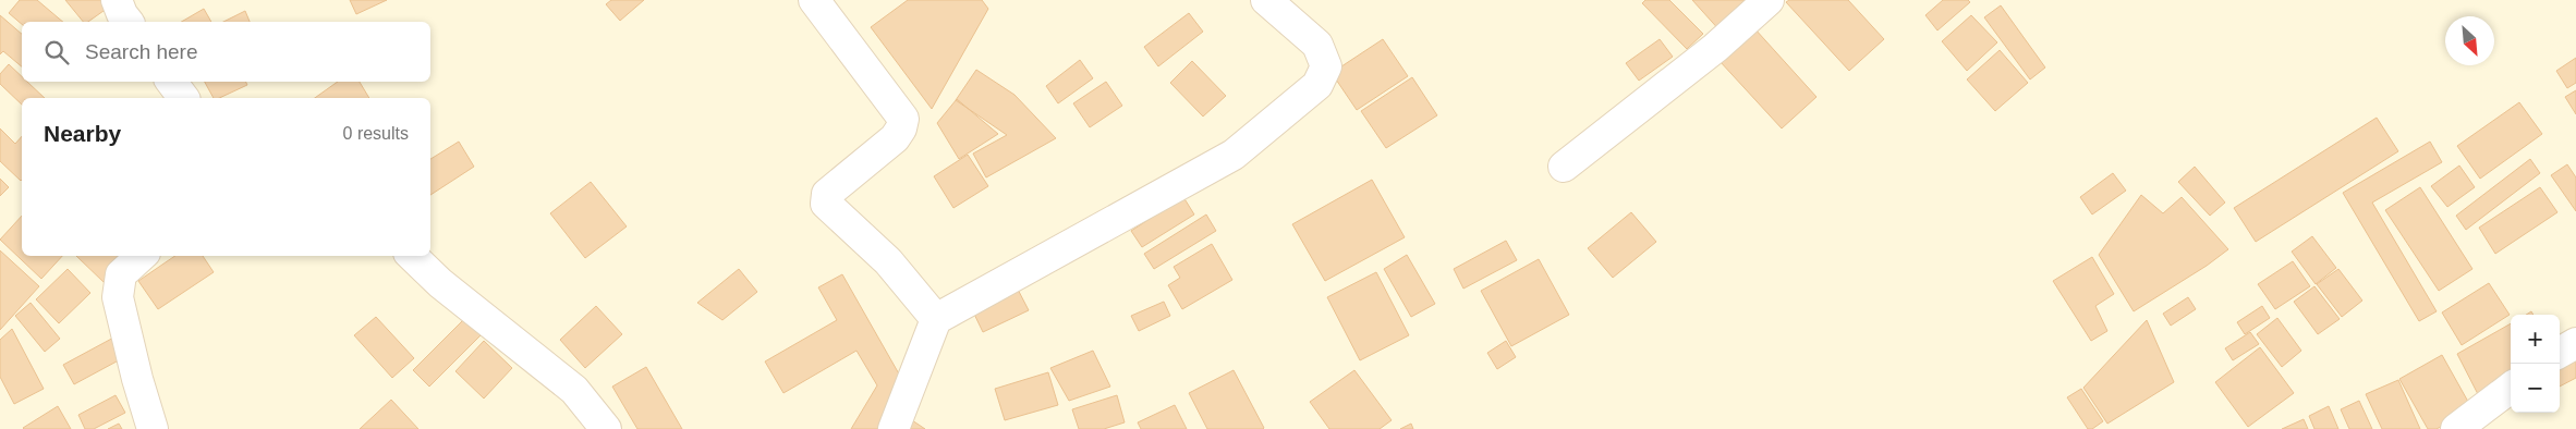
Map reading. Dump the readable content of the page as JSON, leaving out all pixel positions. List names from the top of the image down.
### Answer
{
  "north": "bottom right",
  "page": {
    "search": "Search here",
    "heading": ["Nearby", "0 results"],
    "map_buttons": ["+", "−"]
  }
}
